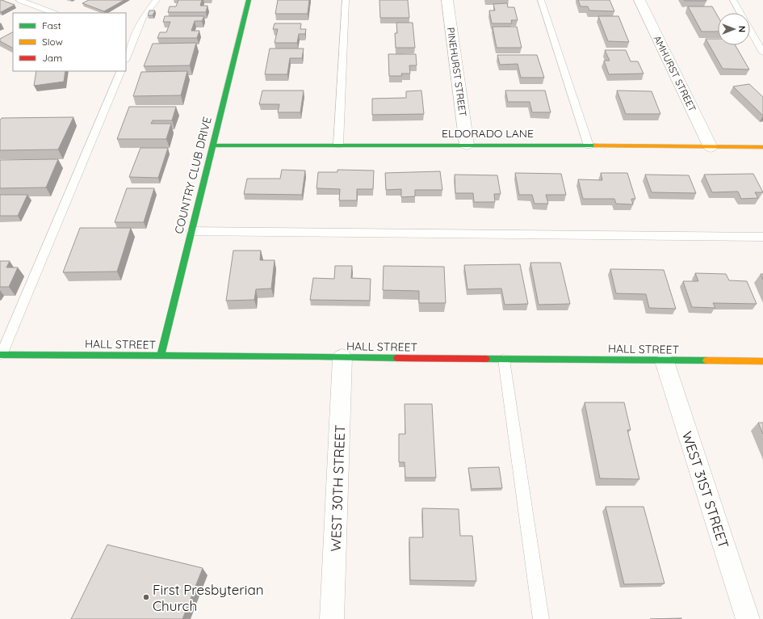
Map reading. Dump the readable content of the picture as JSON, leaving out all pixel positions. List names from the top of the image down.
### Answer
{
  "streets": {
    "street": [
      "PINEHURST STREET",
      "AMHURST STREET",
      "ELDORADO LANE",
      "COUNTRY CLUB DRIVE",
      "HALL STREET",
      "WEST 30TH STREET",
      "WEST 31ST STREET"
    ]
  },
  "crossings": [
    ["PINEHURST STREET", "ELDORADO LANE"],
    ["AMHURST STREET", "ELDORADO LANE"],
    ["ELDORADO LANE", "COUNTRY CLUB DRIVE"],
    ["COUNTRY CLUB DRIVE", "HALL STREET"],
    ["HALL STREET", "WEST 30TH STREET"],
    ["HALL STREET", "WEST 31ST STREET"]
  ],
  "places": ["First Presbyterian Church"],
  "legend": ["Fast", "Slow", "Jam"],
  "north": "right"
}
